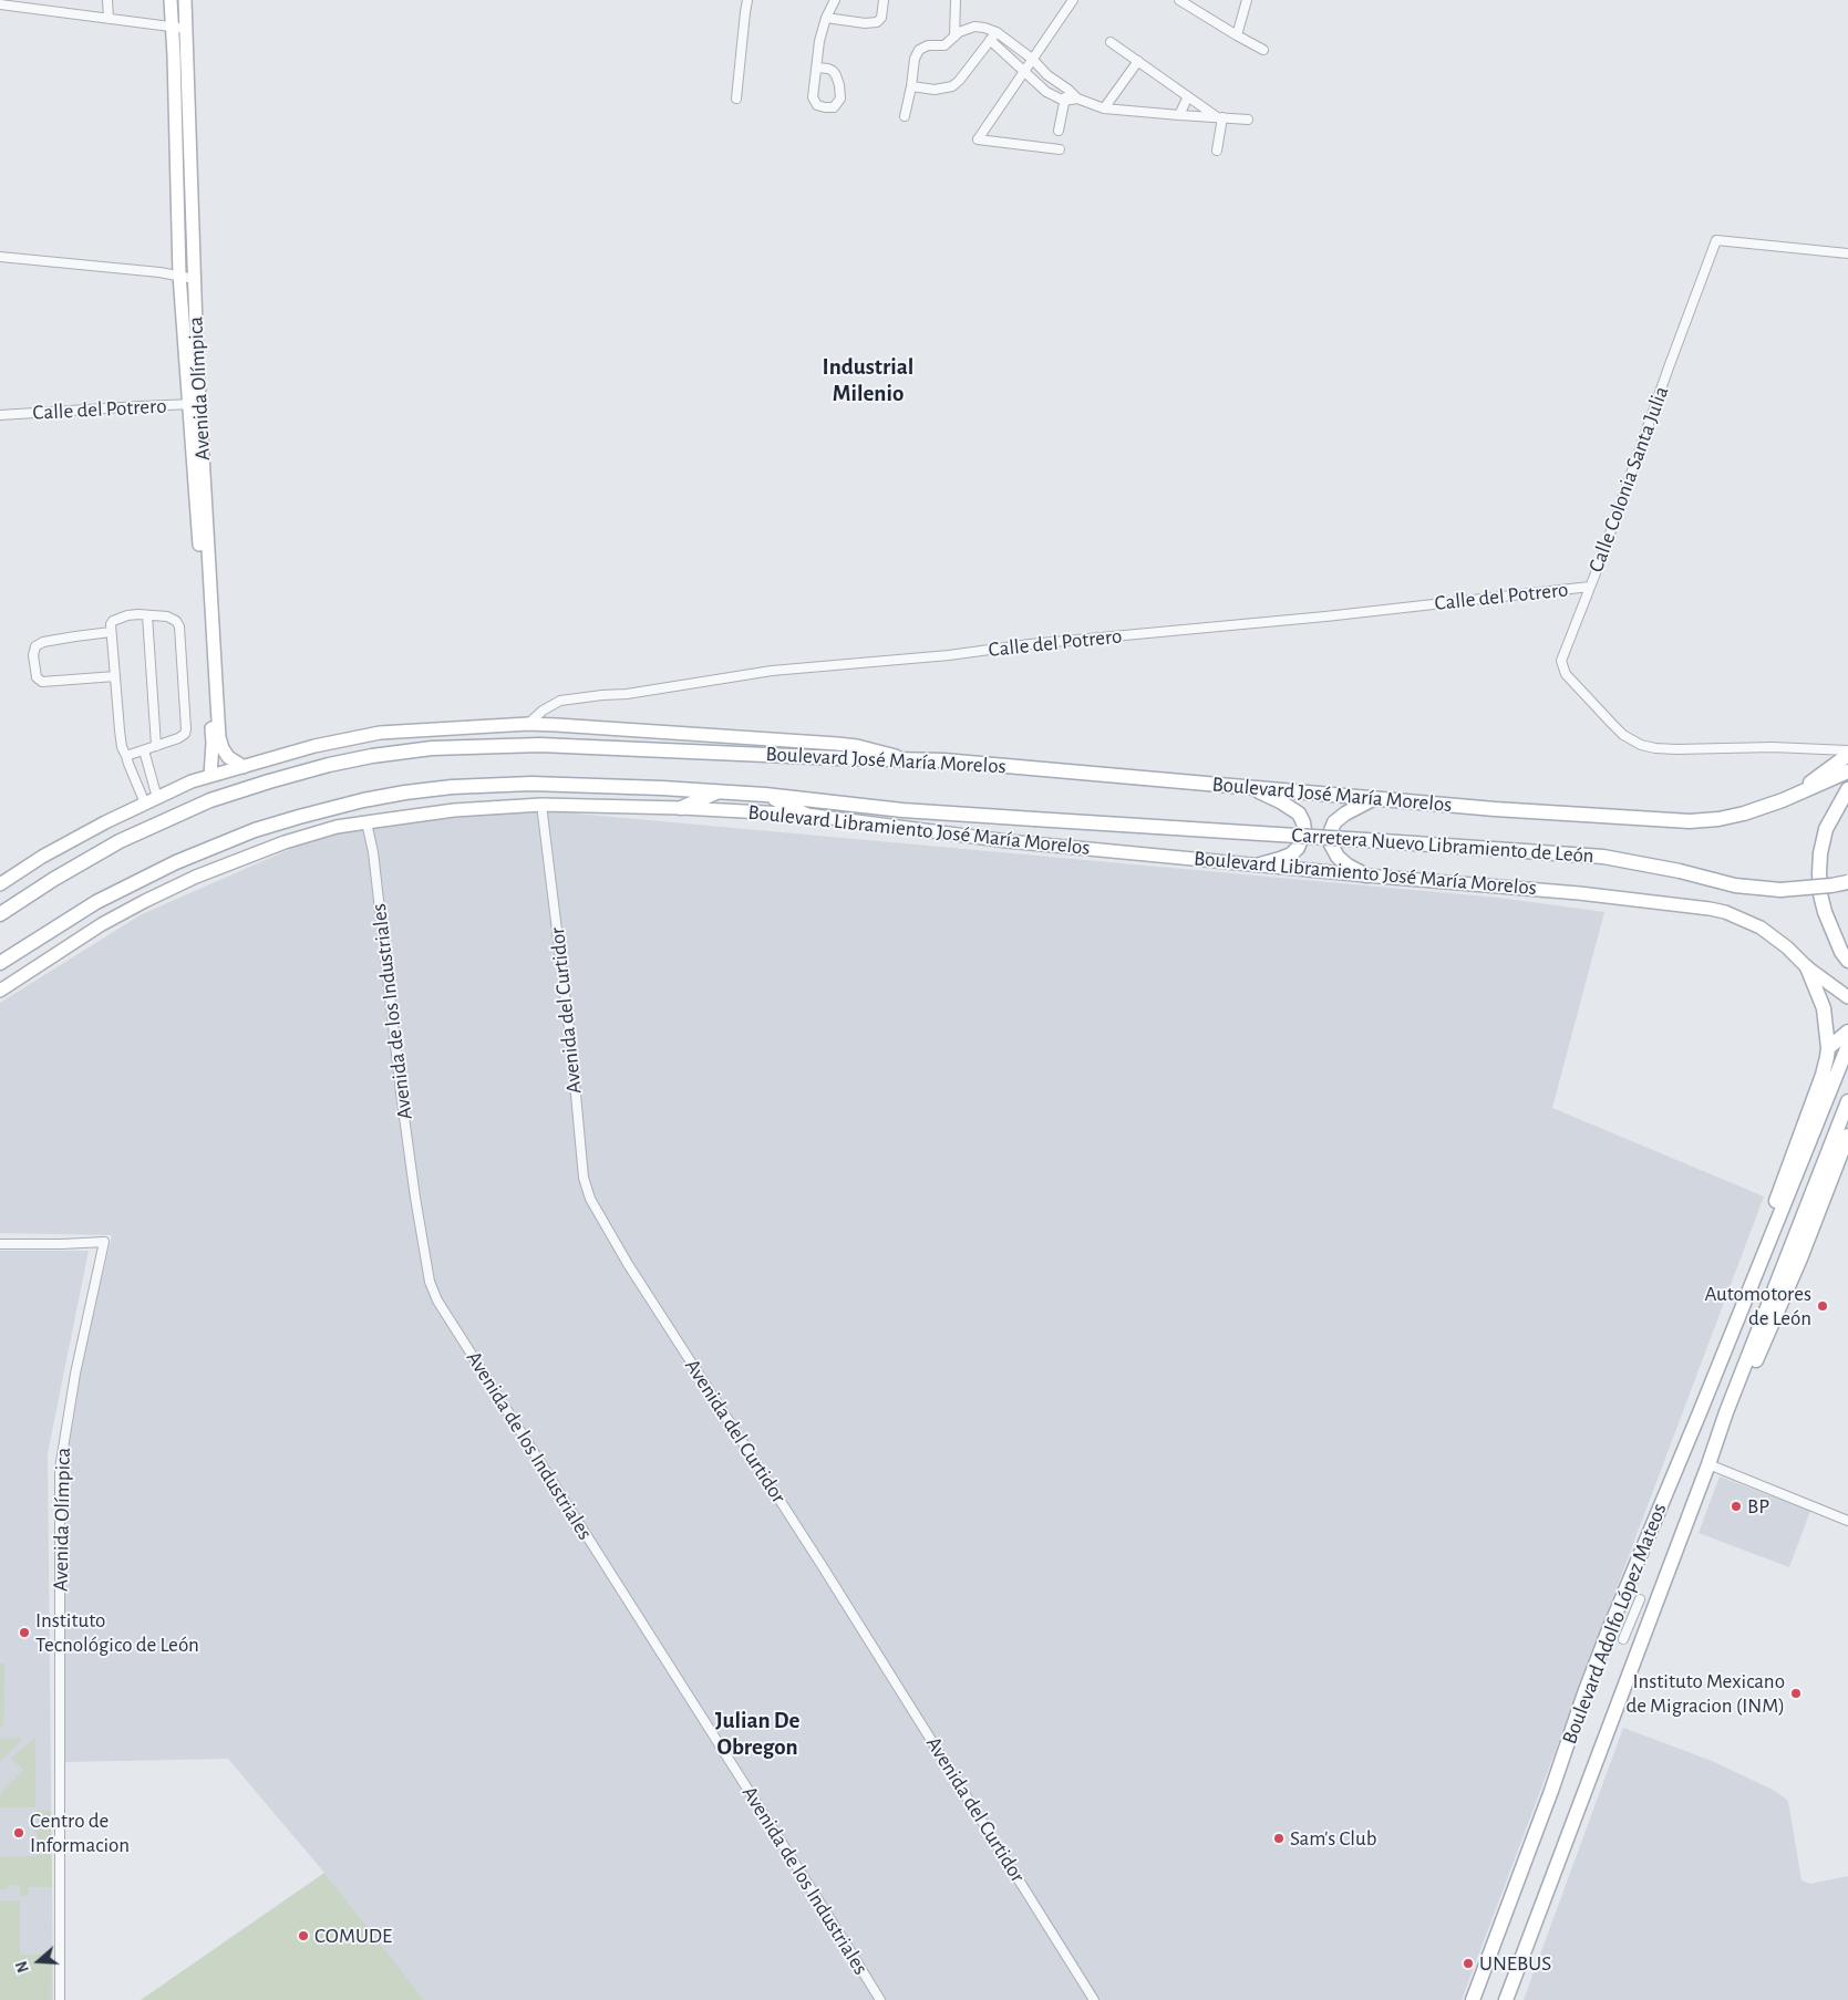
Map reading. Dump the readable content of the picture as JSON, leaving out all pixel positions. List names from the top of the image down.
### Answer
{
  "streets": {
    "main road": ["Boulevard José María Morelos", "Carretera Nuevo Libramiento de León", "Boulevard Adolfo López Mateos"],
    "street": [
      "Avenida Olímpica",
      "Calle del Potrero",
      "Calle Colonia Santa Julia",
      "Boulevard Libramiento José María Morelos",
      "Avenida del Curtidor",
      "Avenida de los Industriales"
    ]
  },
  "crossings": [
    ["Avenida Olímpica", "Calle del Potrero"],
    ["Calle del Potrero", "Calle Colonia Santa Julia"],
    ["Boulevard José María Morelos", "Carretera Nuevo Libramiento de León"],
    ["Boulevard Libramiento José María Morelos", "Avenida del Curtidor"],
    ["Boulevard Libramiento José María Morelos", "Avenida de los Industriales"]
  ],
  "districts": ["Industrial Milenio", "Julian De Obregon"],
  "places": [
    "Automotores de León",
    "BP",
    "Instituto Tecnológico de León",
    "Instituto Mexicano de Migracion (INM)",
    "Centro de Informacion",
    "Sam's Club",
    "COMUDE",
    "UNEBUS"
  ],
  "north": "left"
}
